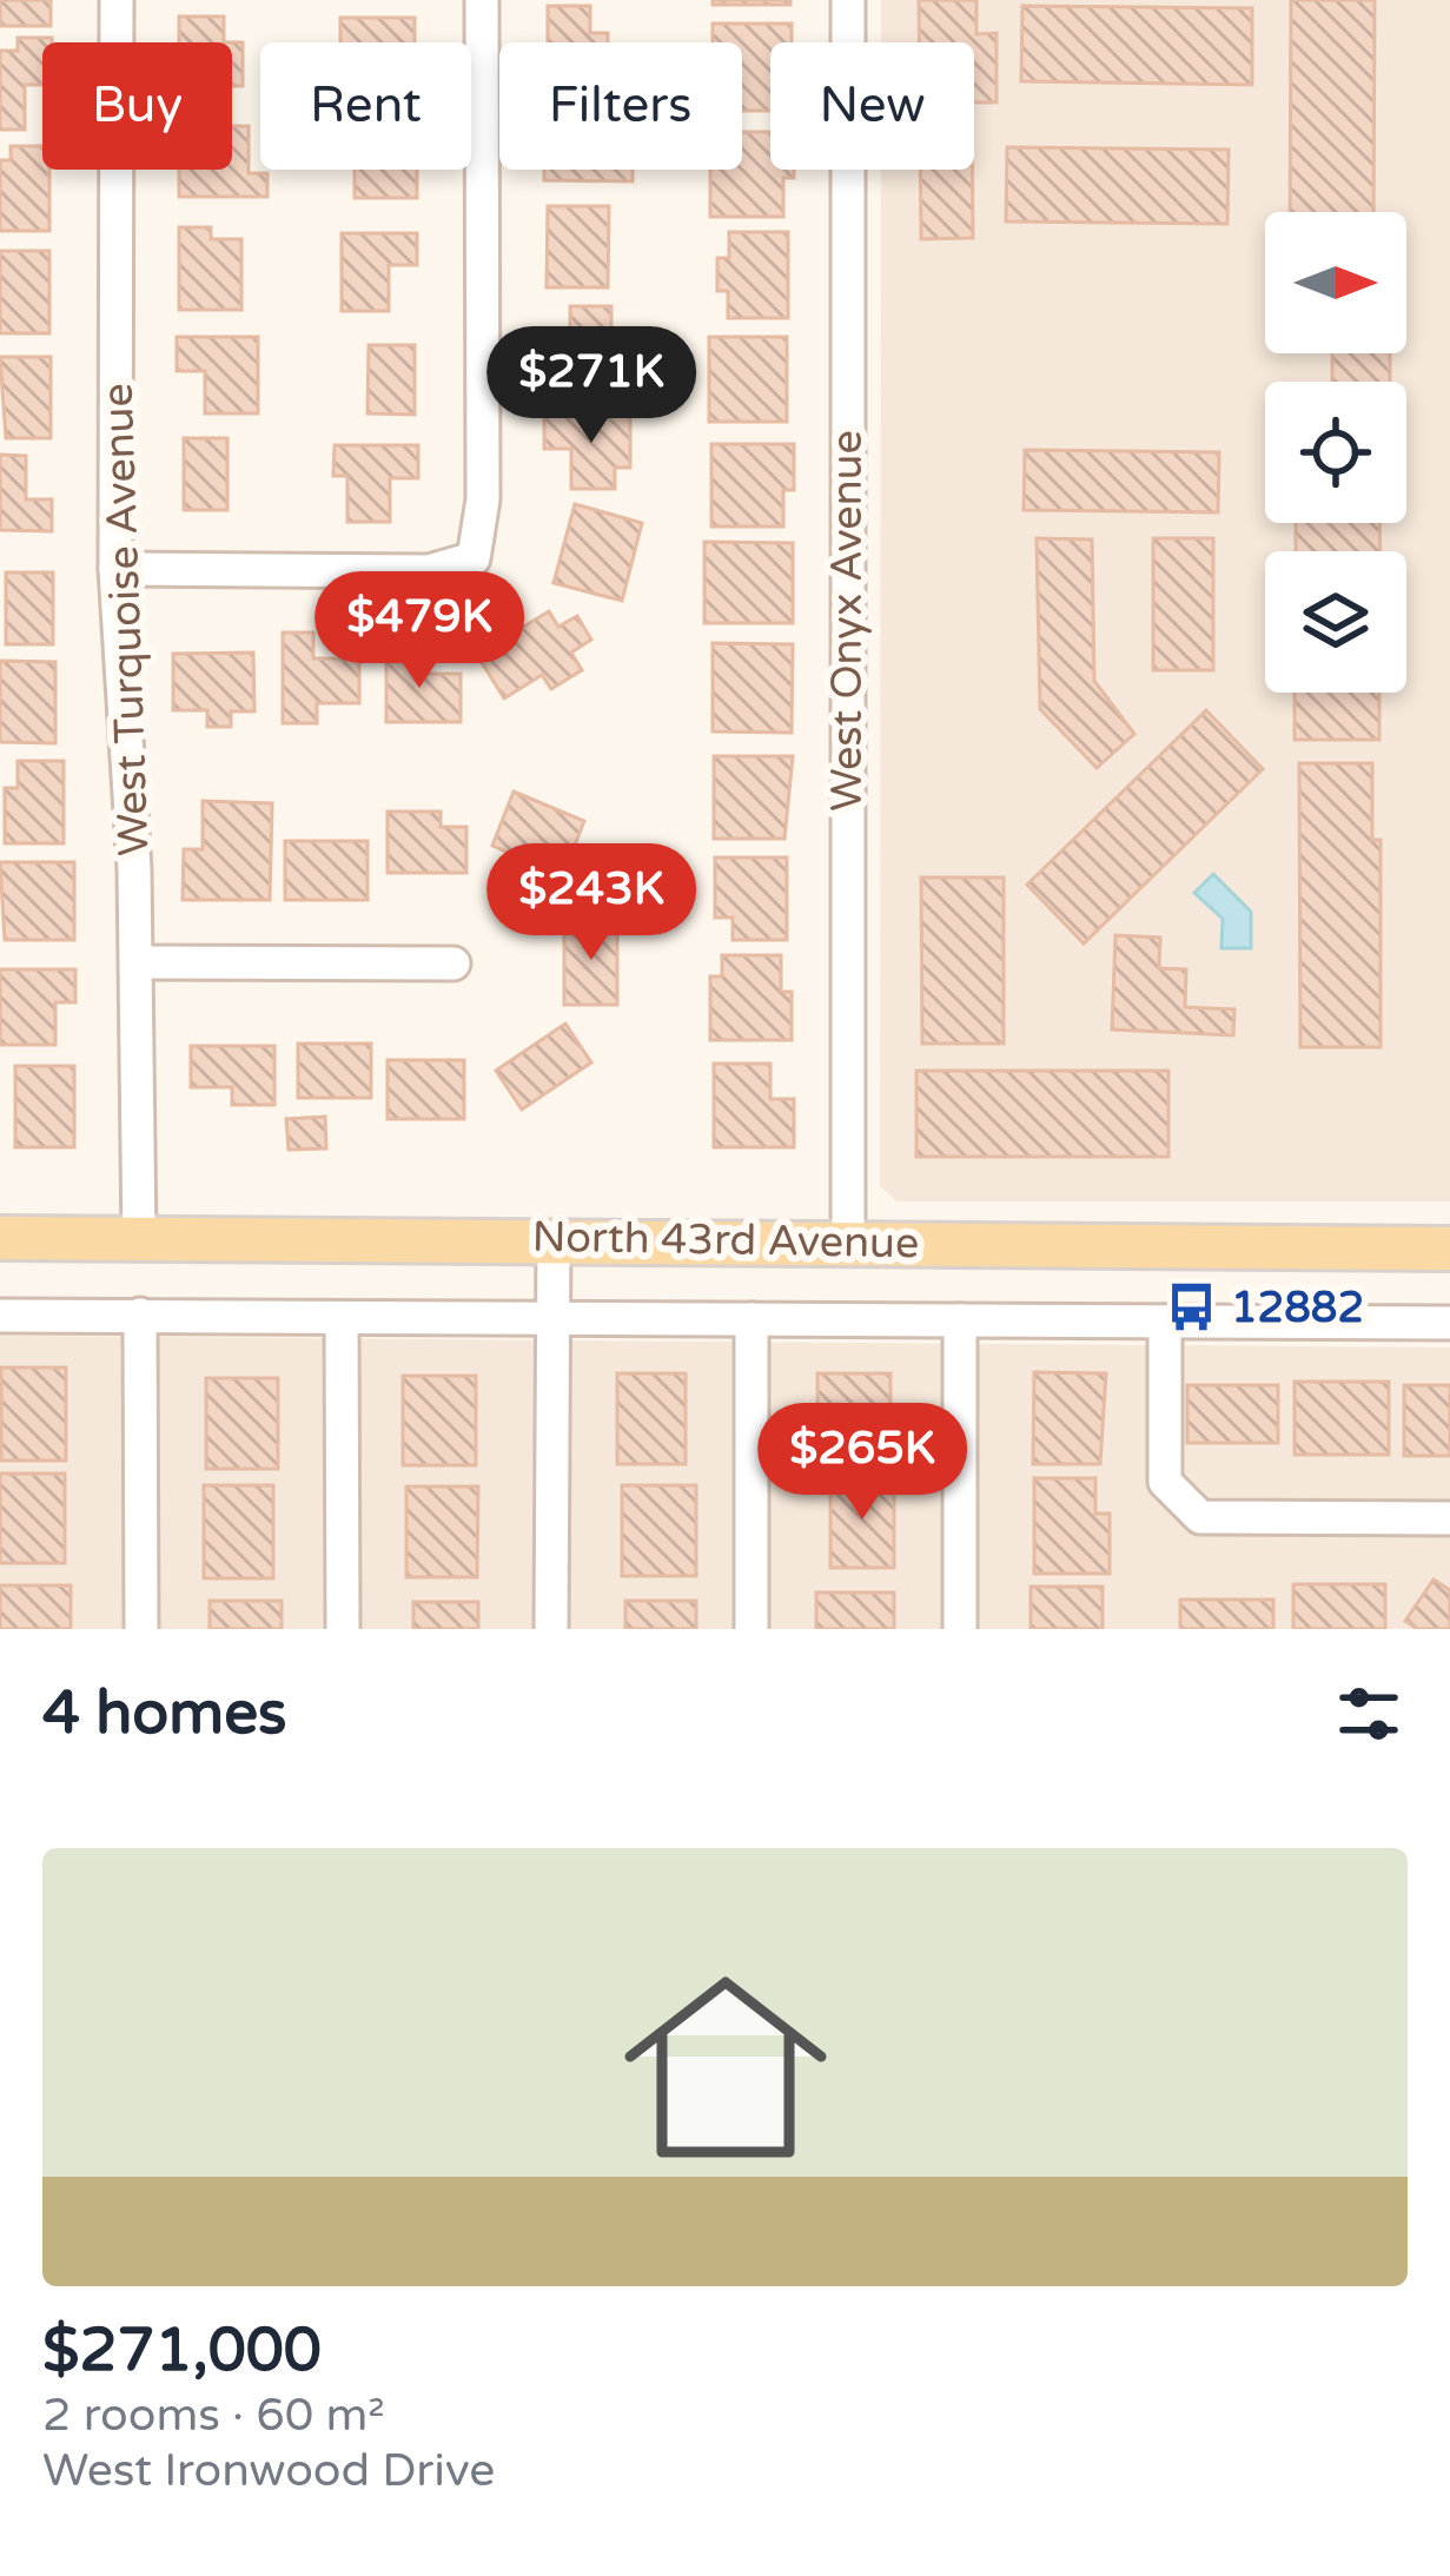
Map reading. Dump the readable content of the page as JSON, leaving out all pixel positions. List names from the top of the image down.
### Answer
{
  "streets": {
    "main road": ["North 43rd Avenue"],
    "street": ["West Turquoise Avenue", "West Onyx Avenue"]
  },
  "crossings": [
    ["West Turquoise Avenue", "North 43rd Avenue"],
    ["West Onyx Avenue", "North 43rd Avenue"]
  ],
  "places": {
    "bus stop": ["12882"]
  },
  "north": "right",
  "page": {
    "chip": [
      "Buy",
      "Rent",
      "Filters",
      "New"
    ],
    "price": [
      "$271K",
      "$479K",
      "$243K",
      "$265K"
    ],
    "heading": "4 homes",
    "list": [
      {
        "name": "$271,000",
        "note": "2 rooms · 60 m² · West Ironwood Drive"
      }
    ]
  }
}
